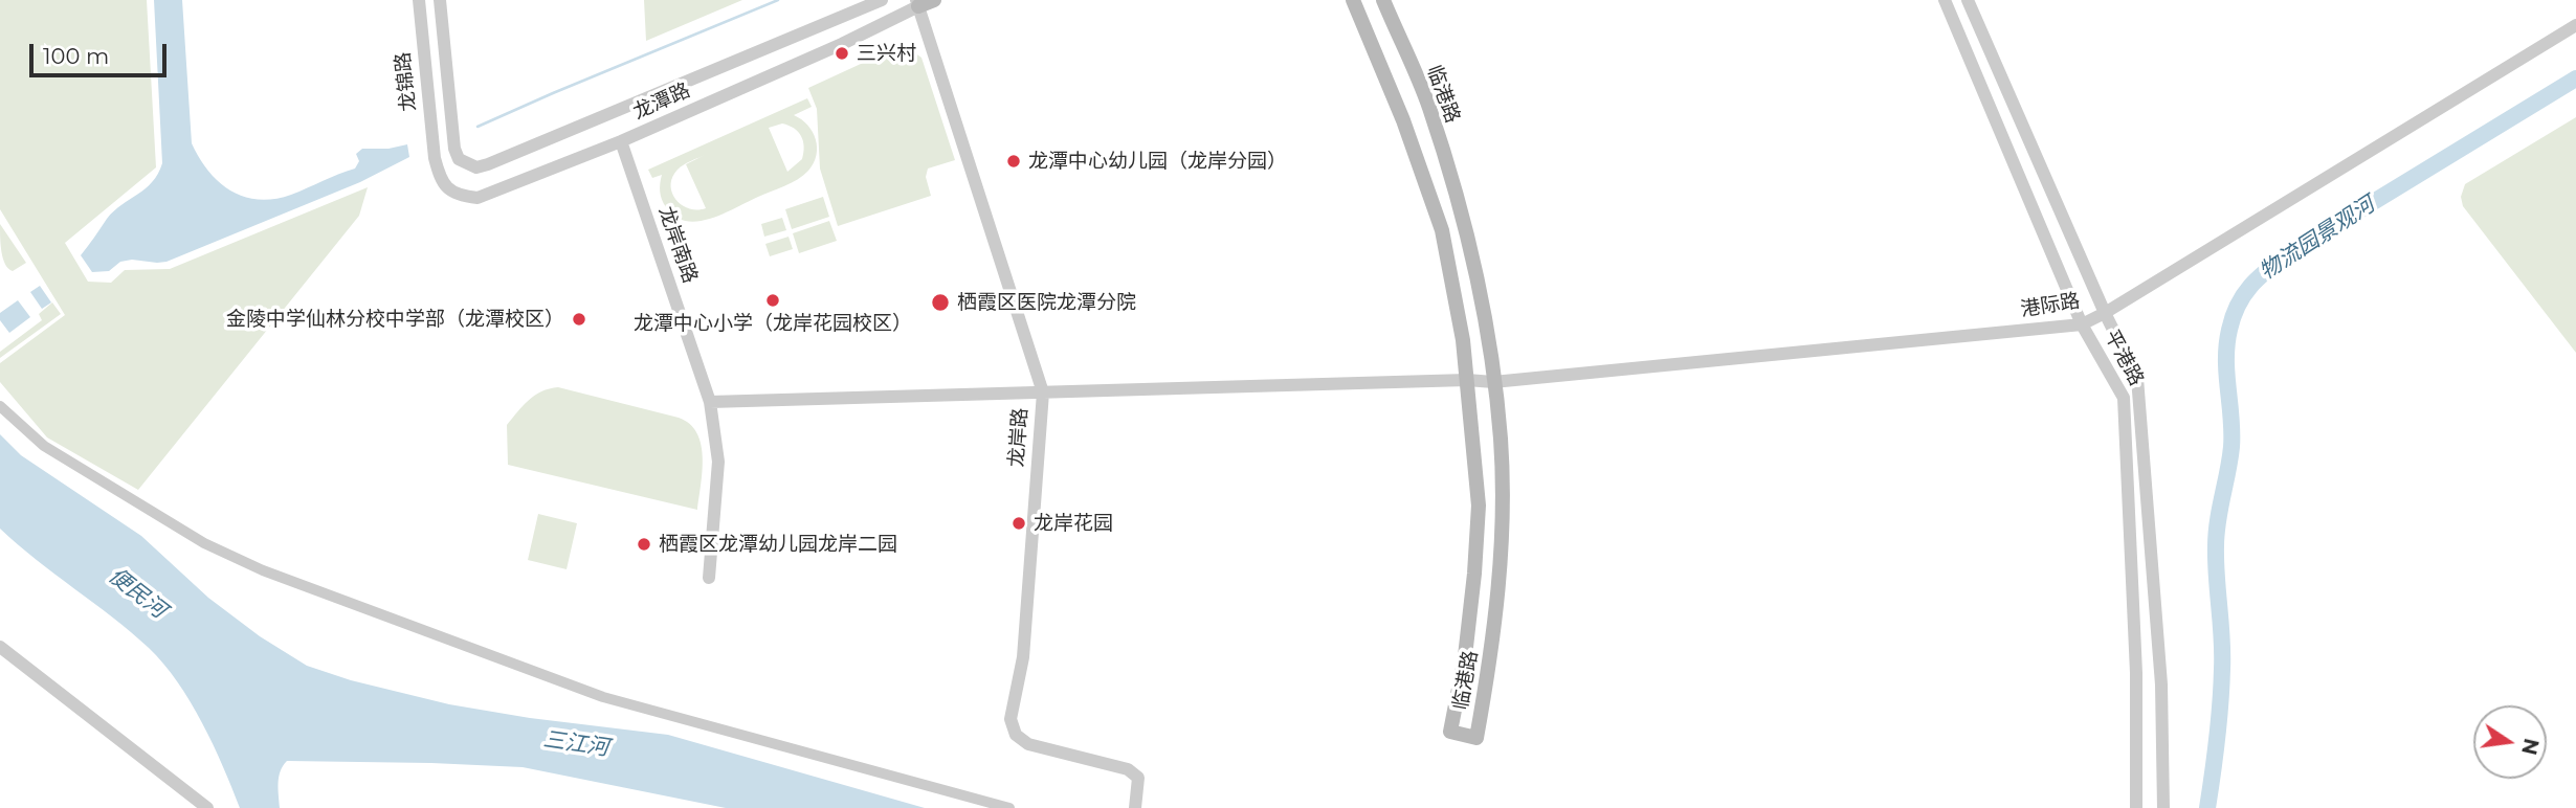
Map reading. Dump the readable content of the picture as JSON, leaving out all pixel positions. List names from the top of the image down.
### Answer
{
  "streets": {
    "main road": ["临港路"],
    "street": [
      "龙锦路",
      "龙潭路",
      "龙岸南路",
      "港际路",
      "平港路",
      "龙岸路"
    ]
  },
  "crossings": [
    ["龙锦路", "龙潭路"],
    ["临港路", "港际路"],
    ["龙潭路", "龙岸南路"],
    ["龙潭路", "龙岸路"],
    ["龙岸南路", "港际路"],
    ["港际路", "平港路"],
    ["港际路", "龙岸路"]
  ],
  "water": ["物流园景观河", "便民河", "三江河"],
  "places": [
    "三兴村",
    "龙潭中心幼儿园（龙岸分园）",
    "龙潭中心小学（龙岸花园校区）",
    "栖霞区医院龙潭分院",
    "金陵中学仙林分校中学部（龙潭校区）",
    "龙岸花园",
    "栖霞区龙潭幼儿园龙岸二园"
  ],
  "scale_bar": "100 m",
  "north": "right"
}
